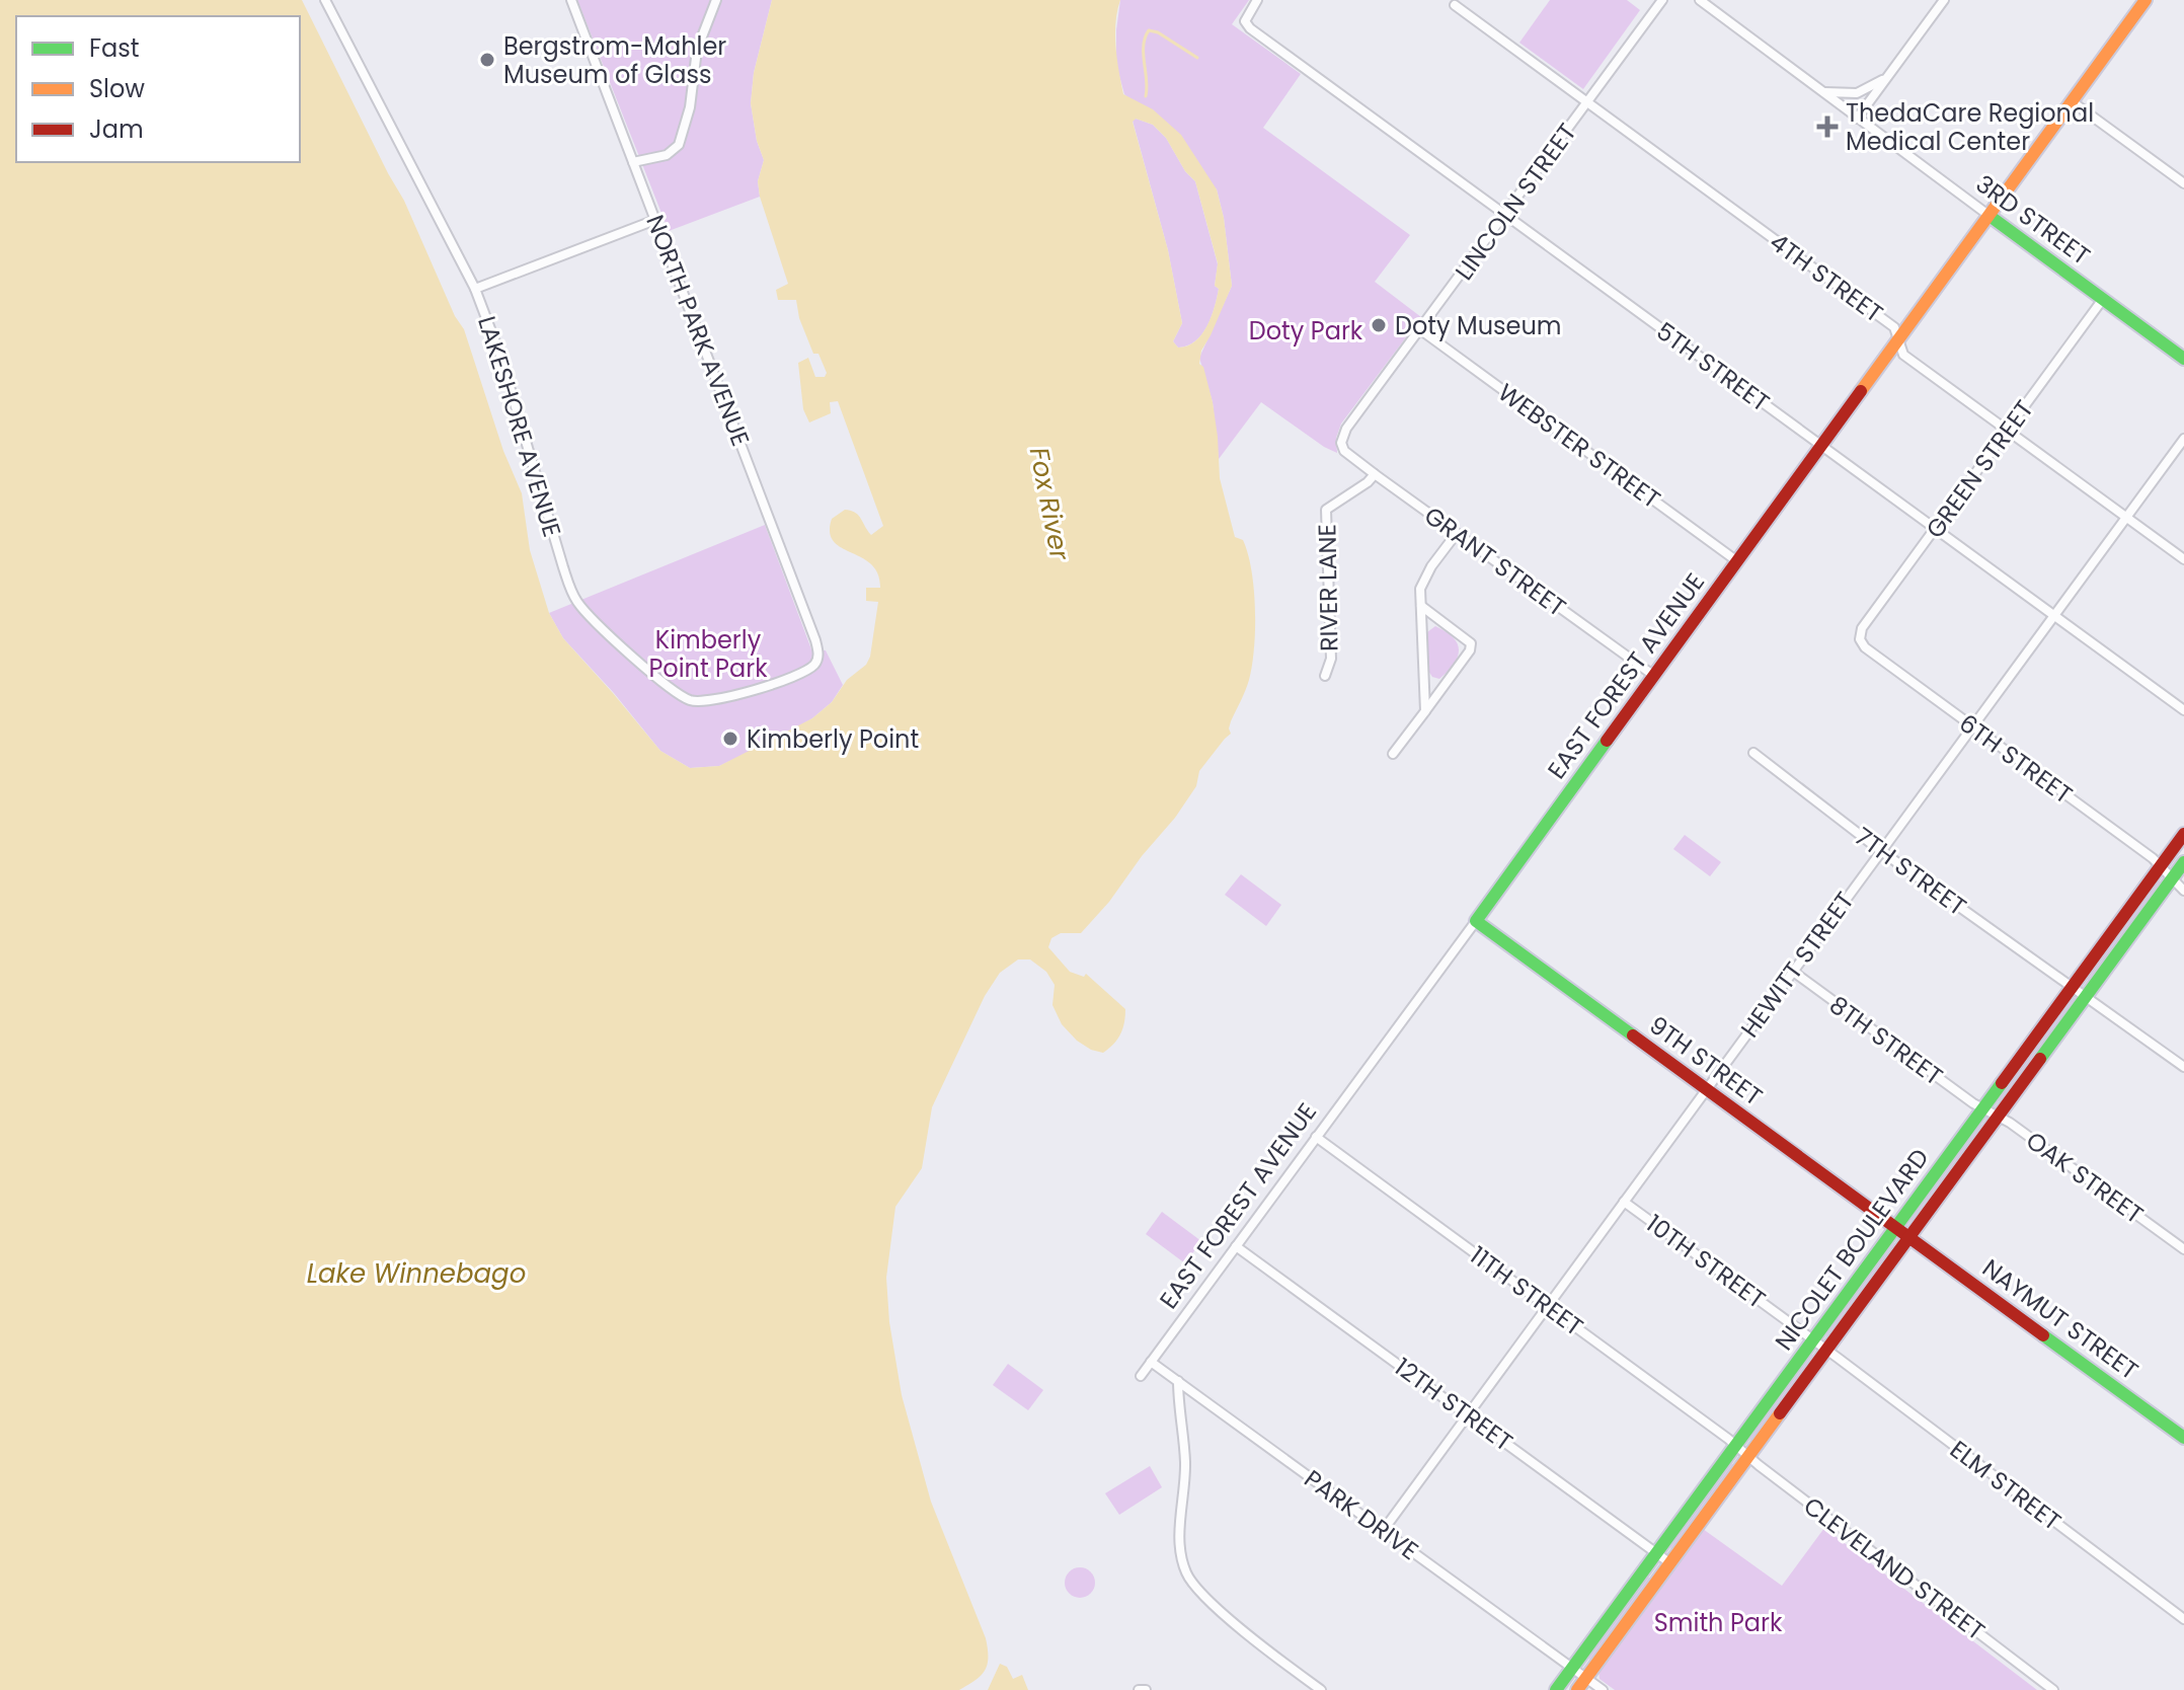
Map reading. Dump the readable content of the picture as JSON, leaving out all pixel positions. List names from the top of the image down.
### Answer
{
  "streets": {
    "street": [
      "LINCOLN STREET",
      "3RD STREET",
      "4TH STREET",
      "NORTH PARK AVENUE",
      "5TH STREET",
      "LAKESHORE AVENUE",
      "WEBSTER STREET",
      "GREEN STREET",
      "GRANT STREET",
      "RIVER LANE",
      "EAST FOREST AVENUE",
      "6TH STREET",
      "7TH STREET",
      "HEWITT STREET",
      "8TH STREET",
      "9TH STREET",
      "OAK STREET",
      "NICOLET BOULEVARD",
      "10TH STREET",
      "11TH STREET",
      "NAYMUT STREET",
      "12TH STREET",
      "ELM STREET",
      "PARK DRIVE",
      "CLEVELAND STREET"
    ]
  },
  "crossings": [
    ["LINCOLN STREET", "4TH STREET"],
    ["LINCOLN STREET", "5TH STREET"],
    ["LINCOLN STREET", "WEBSTER STREET"],
    ["LINCOLN STREET", "GRANT STREET"],
    ["3RD STREET", "GREEN STREET"],
    ["3RD STREET", "EAST FOREST AVENUE"],
    ["4TH STREET", "GREEN STREET"],
    ["4TH STREET", "EAST FOREST AVENUE"],
    ["4TH STREET", "HEWITT STREET"],
    ["NORTH PARK AVENUE", "LAKESHORE AVENUE"],
    ["5TH STREET", "GREEN STREET"],
    ["5TH STREET", "EAST FOREST AVENUE"],
    ["5TH STREET", "HEWITT STREET"],
    ["WEBSTER STREET", "EAST FOREST AVENUE"],
    ["GREEN STREET", "6TH STREET"],
    ["GRANT STREET", "RIVER LANE"],
    ["GRANT STREET", "EAST FOREST AVENUE"],
    ["EAST FOREST AVENUE", "9TH STREET"],
    ["EAST FOREST AVENUE", "11TH STREET"],
    ["EAST FOREST AVENUE", "12TH STREET"],
    ["EAST FOREST AVENUE", "PARK DRIVE"],
    ["6TH STREET", "HEWITT STREET"],
    ["6TH STREET", "NICOLET BOULEVARD"],
    ["7TH STREET", "HEWITT STREET"],
    ["7TH STREET", "NICOLET BOULEVARD"],
    ["HEWITT STREET", "8TH STREET"],
    ["HEWITT STREET", "9TH STREET"],
    ["HEWITT STREET", "10TH STREET"],
    ["HEWITT STREET", "11TH STREET"],
    ["HEWITT STREET", "12TH STREET"],
    ["HEWITT STREET", "PARK DRIVE"],
    ["8TH STREET", "OAK STREET"],
    ["8TH STREET", "NICOLET BOULEVARD"],
    ["9TH STREET", "NICOLET BOULEVARD"],
    ["9TH STREET", "NAYMUT STREET"],
    ["OAK STREET", "NICOLET BOULEVARD"],
    ["NICOLET BOULEVARD", "10TH STREET"],
    ["NICOLET BOULEVARD", "11TH STREET"],
    ["NICOLET BOULEVARD", "NAYMUT STREET"],
    ["NICOLET BOULEVARD", "12TH STREET"],
    ["NICOLET BOULEVARD", "ELM STREET"],
    ["NICOLET BOULEVARD", "PARK DRIVE"],
    ["NICOLET BOULEVARD", "CLEVELAND STREET"],
    ["10TH STREET", "ELM STREET"],
    ["11TH STREET", "CLEVELAND STREET"]
  ],
  "water": ["Fox River", "Lake Winnebago"],
  "parks": ["Doty Park", "Kimberly Point Park", "Smith Park"],
  "places": {
    "other": ["Bergstrom-Mahler Museum of Glass", "Doty Museum", "Kimberly Point"],
    "health": ["ThedaCare Regional Medical Center"]
  },
  "legend": ["Fast", "Slow", "Jam"]
}
